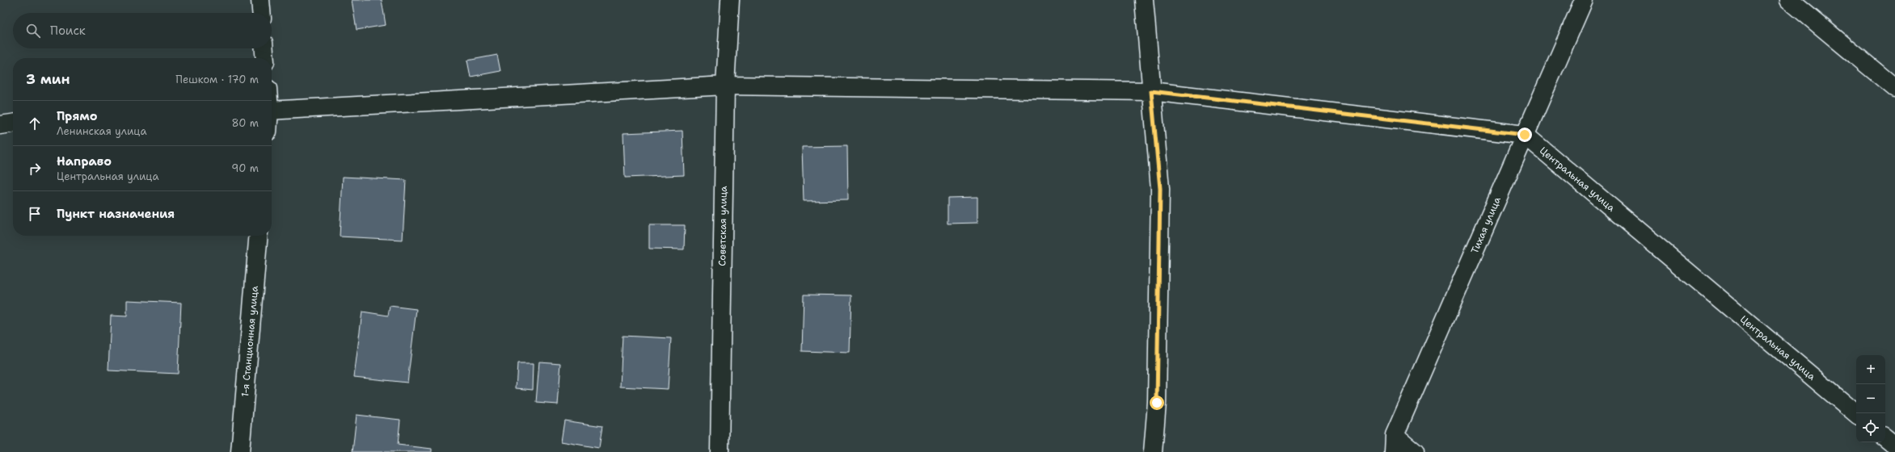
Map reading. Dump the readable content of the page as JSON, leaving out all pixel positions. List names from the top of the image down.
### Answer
{
  "streets": {
    "street": [
      "Центральная улица",
      "Тихая улица",
      "Советская улица",
      "1-я Станционная улица"
    ]
  },
  "crossings": [
    ["Центральная улица", "Тихая улица"]
  ],
  "page": {
    "search": "Поиск",
    "heading": ["3 мин", "Пешком · 170 m"],
    "list": [
      ["Прямо", "Ленинская улица", "80 m"],
      ["Направо", "Центральная улица", "90 m"],
      "Пункт назначения"
    ],
    "map_buttons": ["+", "−"]
  }
}
